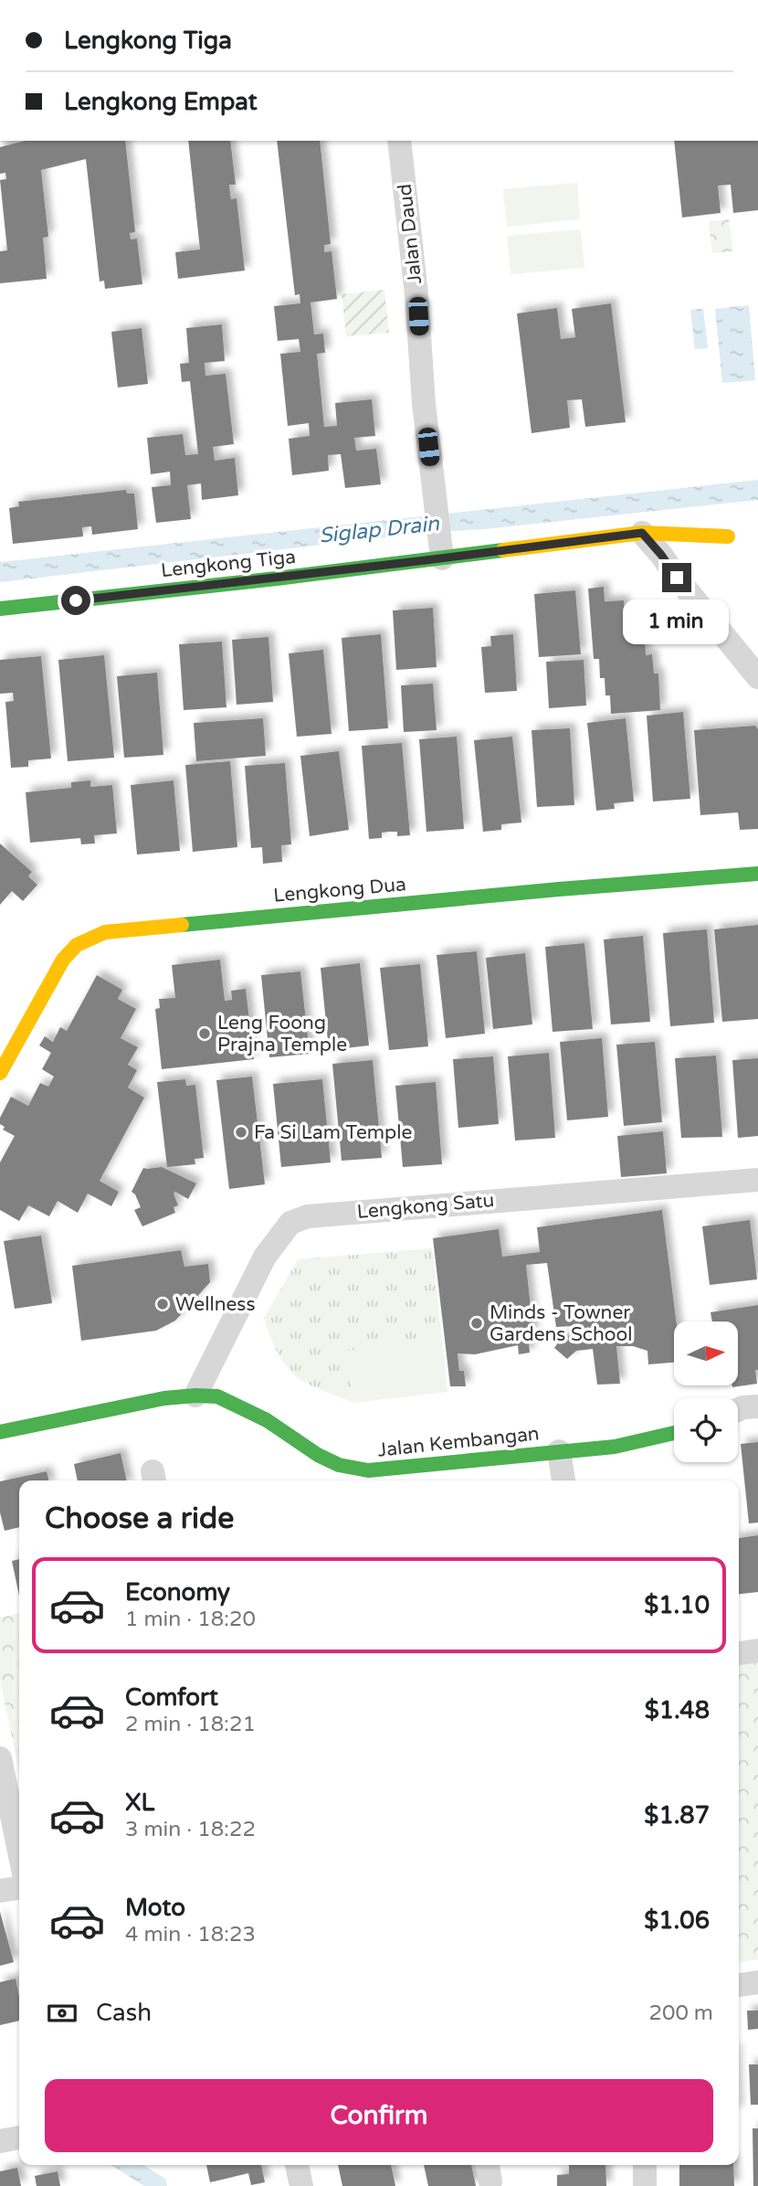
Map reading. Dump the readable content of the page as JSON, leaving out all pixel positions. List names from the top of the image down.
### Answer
{
  "streets": {
    "street": [
      "Jalan Daud",
      "Lengkong Tiga",
      "Lengkong Dua",
      "Lengkong Satu",
      "Jalan Kembangan"
    ]
  },
  "crossings": [
    ["Jalan Daud", "Lengkong Tiga"],
    ["Lengkong Satu", "Jalan Kembangan"]
  ],
  "water": ["Siglap Drain"],
  "places": [
    "Leng Foong Prajna Temple",
    "Fa Si Lam Temple",
    "Wellness",
    "Minds - Towner Gardens School"
  ],
  "north": "right",
  "page": {
    "banner": ["Lengkong Tiga", "Lengkong Empat"],
    "bubble": "1 min",
    "heading": "Choose a ride",
    "list": [
      {
        "name": "Economy",
        "note": "1 min · 18:20",
        "value": "$1.10"
      },
      {
        "name": "Comfort",
        "note": "2 min · 18:21",
        "value": "$1.48"
      },
      {
        "name": "XL",
        "note": "3 min · 18:22",
        "value": "$1.87"
      },
      {
        "name": "Moto",
        "note": "4 min · 18:23",
        "value": "$1.06"
      }
    ],
    "pay": ["Cash", "200 m"],
    "buttons": "Confirm"
  }
}
